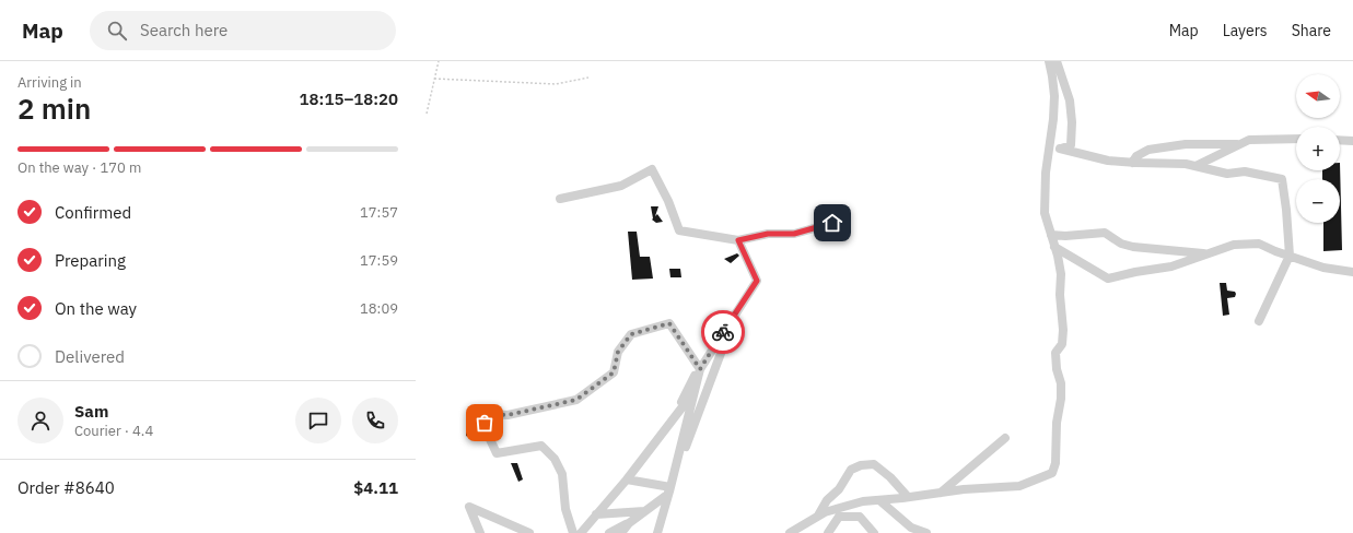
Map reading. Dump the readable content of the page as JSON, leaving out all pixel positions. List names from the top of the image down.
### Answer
{
  "north": "left",
  "page": {
    "header": "Map",
    "search": "Search here",
    "nav": ["Map", "Layers", "Share"],
    "heading": ["2 min", "Arriving in", "18:15–18:20"],
    "panel": [
      "Sam",
      "Courier · 4.4",
      "Order #8640",
      "$4.11"
    ],
    "map_buttons": ["+", "−"],
    "bar": "On the way · 170 m",
    "list": [
      ["Confirmed", "17:57"],
      ["Preparing", "17:59"],
      ["On the way", "18:09"],
      "Delivered"
    ]
  }
}
